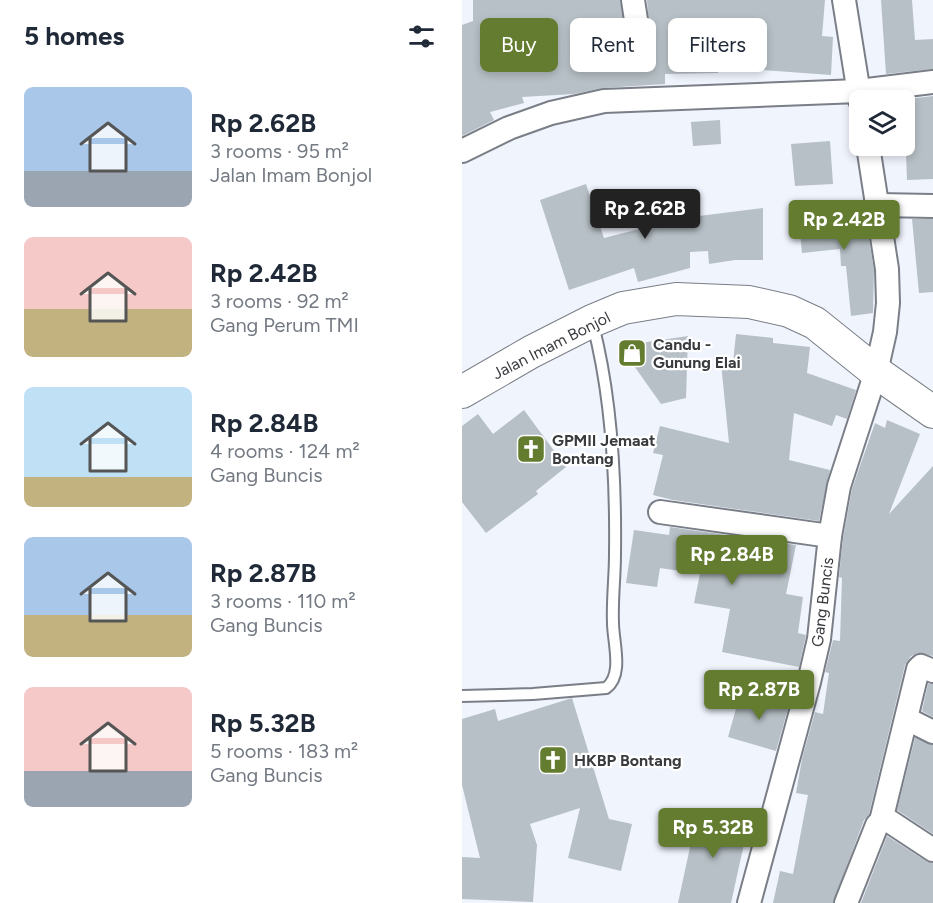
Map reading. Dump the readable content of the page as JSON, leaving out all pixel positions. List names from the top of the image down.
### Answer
{
  "streets": {
    "street": ["Jalan Imam Bonjol", "Gang Buncis"]
  },
  "crossings": [
    ["Jalan Imam Bonjol", "Gang Buncis"]
  ],
  "places": {
    "shop": ["Candu - Gunung Elai"],
    "church": ["GPMII Jemaat Bontang", "HKBP Bontang"]
  },
  "page": {
    "heading": "5 homes",
    "chip": ["Buy", "Rent", "Filters"],
    "list": [
      {
        "name": "Rp 2.62B",
        "note": "3 rooms · 95 m² · Jalan Imam Bonjol"
      },
      {
        "name": "Rp 2.42B",
        "note": "3 rooms · 92 m² · Gang Perum TMI"
      },
      {
        "name": "Rp 2.84B",
        "note": "4 rooms · 124 m² · Gang Buncis"
      },
      {
        "name": "Rp 2.87B",
        "note": "3 rooms · 110 m² · Gang Buncis"
      },
      {
        "name": "Rp 5.32B",
        "note": "5 rooms · 183 m² · Gang Buncis"
      }
    ],
    "price": [
      "Rp 2.62B",
      "Rp 2.42B",
      "Rp 2.84B",
      "Rp 2.87B",
      "Rp 5.32B"
    ]
  }
}
